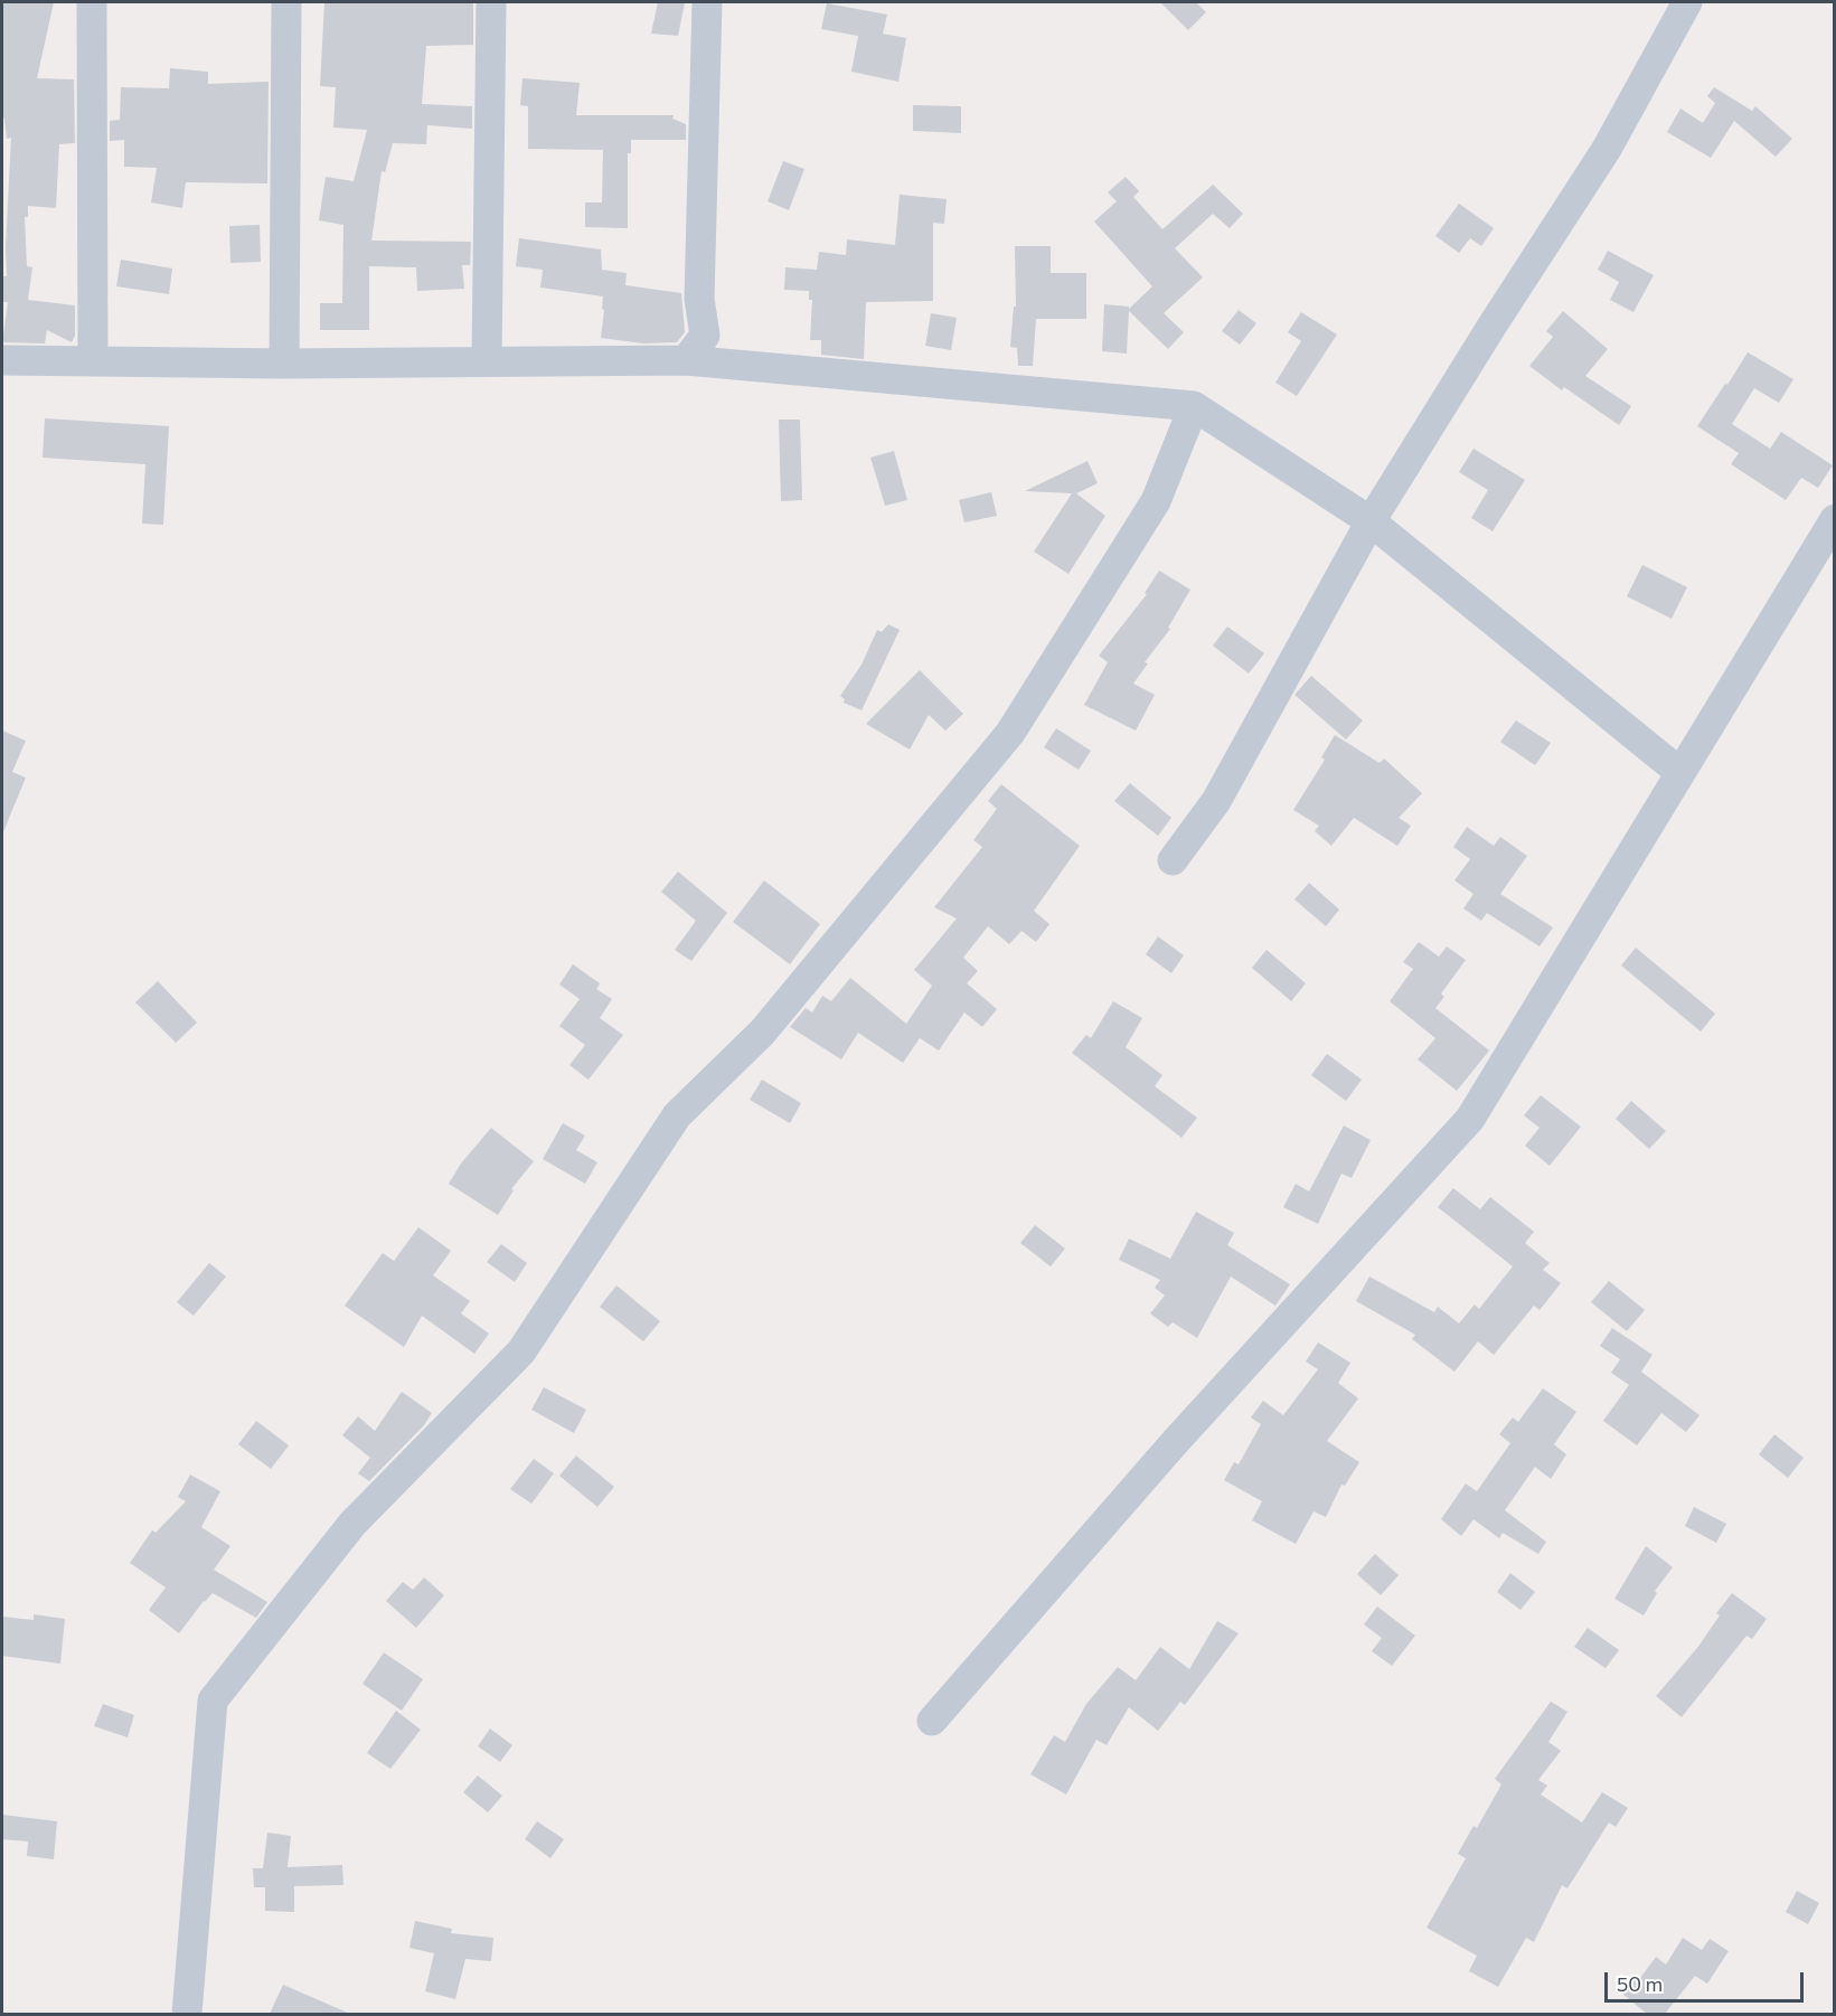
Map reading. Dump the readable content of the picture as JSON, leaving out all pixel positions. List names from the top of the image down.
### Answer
{
  "scale_bar": "50 m"
}
